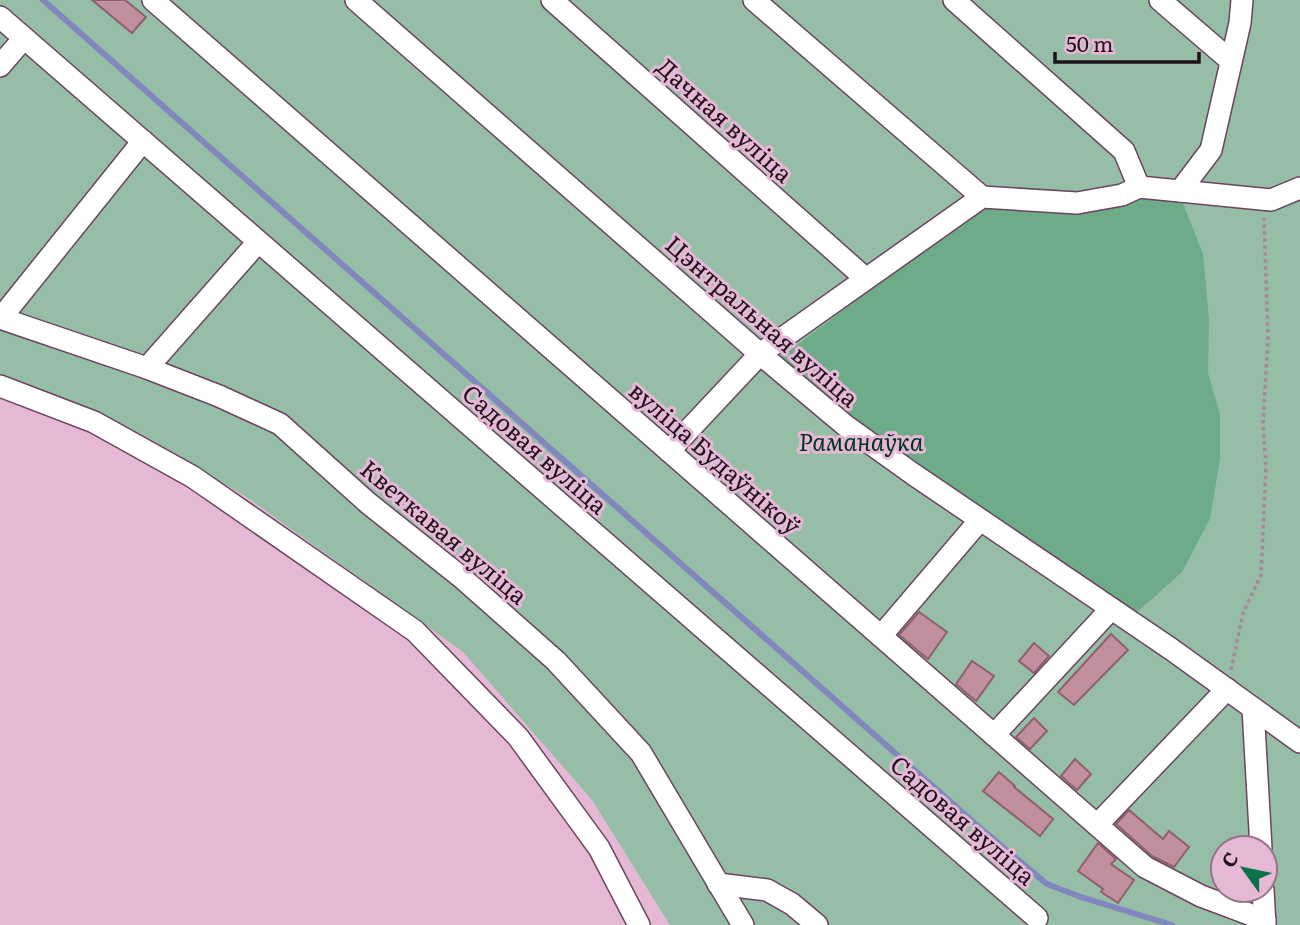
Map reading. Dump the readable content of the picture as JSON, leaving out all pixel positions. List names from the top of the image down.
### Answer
{
  "streets": {
    "street": [
      "Дачная вуліца",
      "Цэнтральная вуліца",
      "Садовая вуліца",
      "вуліца Будаўнікоў",
      "Кветкавая вуліца"
    ]
  },
  "parks": ["Раманаўка"],
  "scale_bar": "50 m",
  "north": "top left"
}
